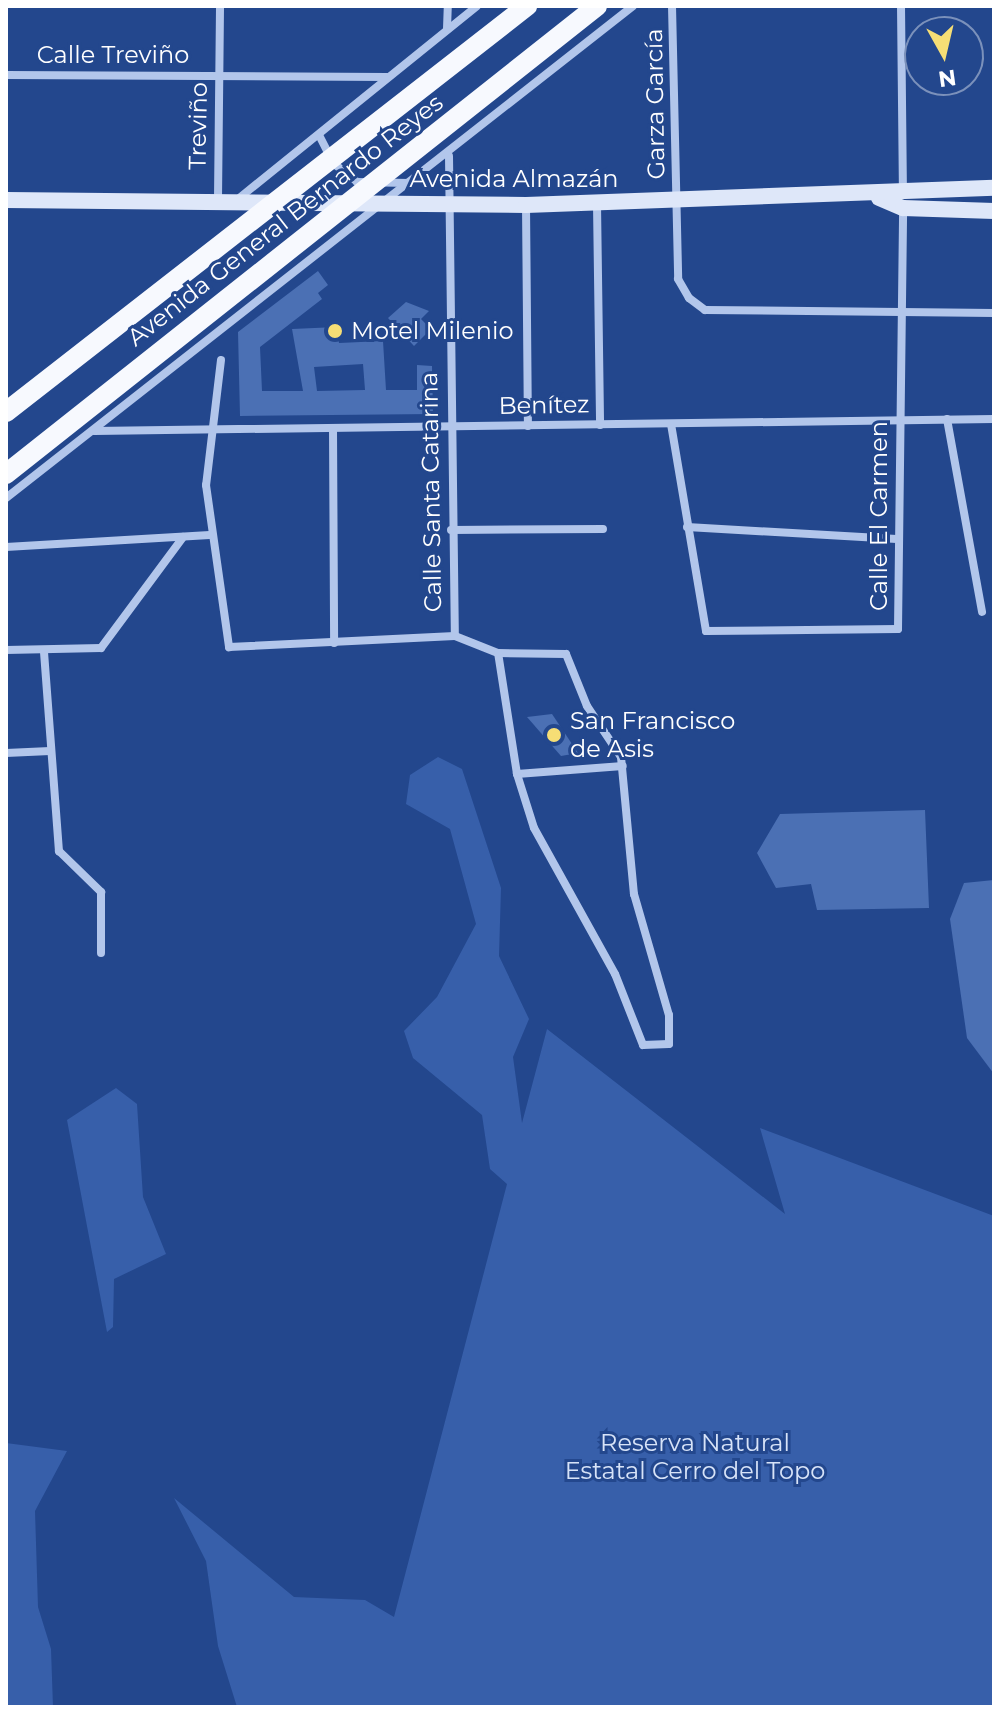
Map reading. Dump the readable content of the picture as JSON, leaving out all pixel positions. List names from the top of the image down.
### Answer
{
  "streets": {
    "main road": ["Avenida Almazán", "Avenida General Bernardo Reyes"],
    "street": [
      "Calle Treviño",
      "Garza García",
      "Treviño",
      "Benítez",
      "Calle Santa Catarina",
      "Calle El Carmen"
    ]
  },
  "crossings": [
    ["Calle Treviño", "Treviño"],
    ["Garza García", "Avenida Almazán"],
    ["Garza García", "Calle El Carmen"],
    ["Treviño", "Avenida Almazán"],
    ["Avenida Almazán", "Calle Santa Catarina"],
    ["Avenida Almazán", "Calle El Carmen"],
    ["Benítez", "Calle Santa Catarina"],
    ["Benítez", "Calle El Carmen"]
  ],
  "parks": ["Reserva Natural Estatal Cerro del Topo"],
  "places": ["Motel Milenio", "San Francisco de Asis"],
  "north": "bottom"
}
